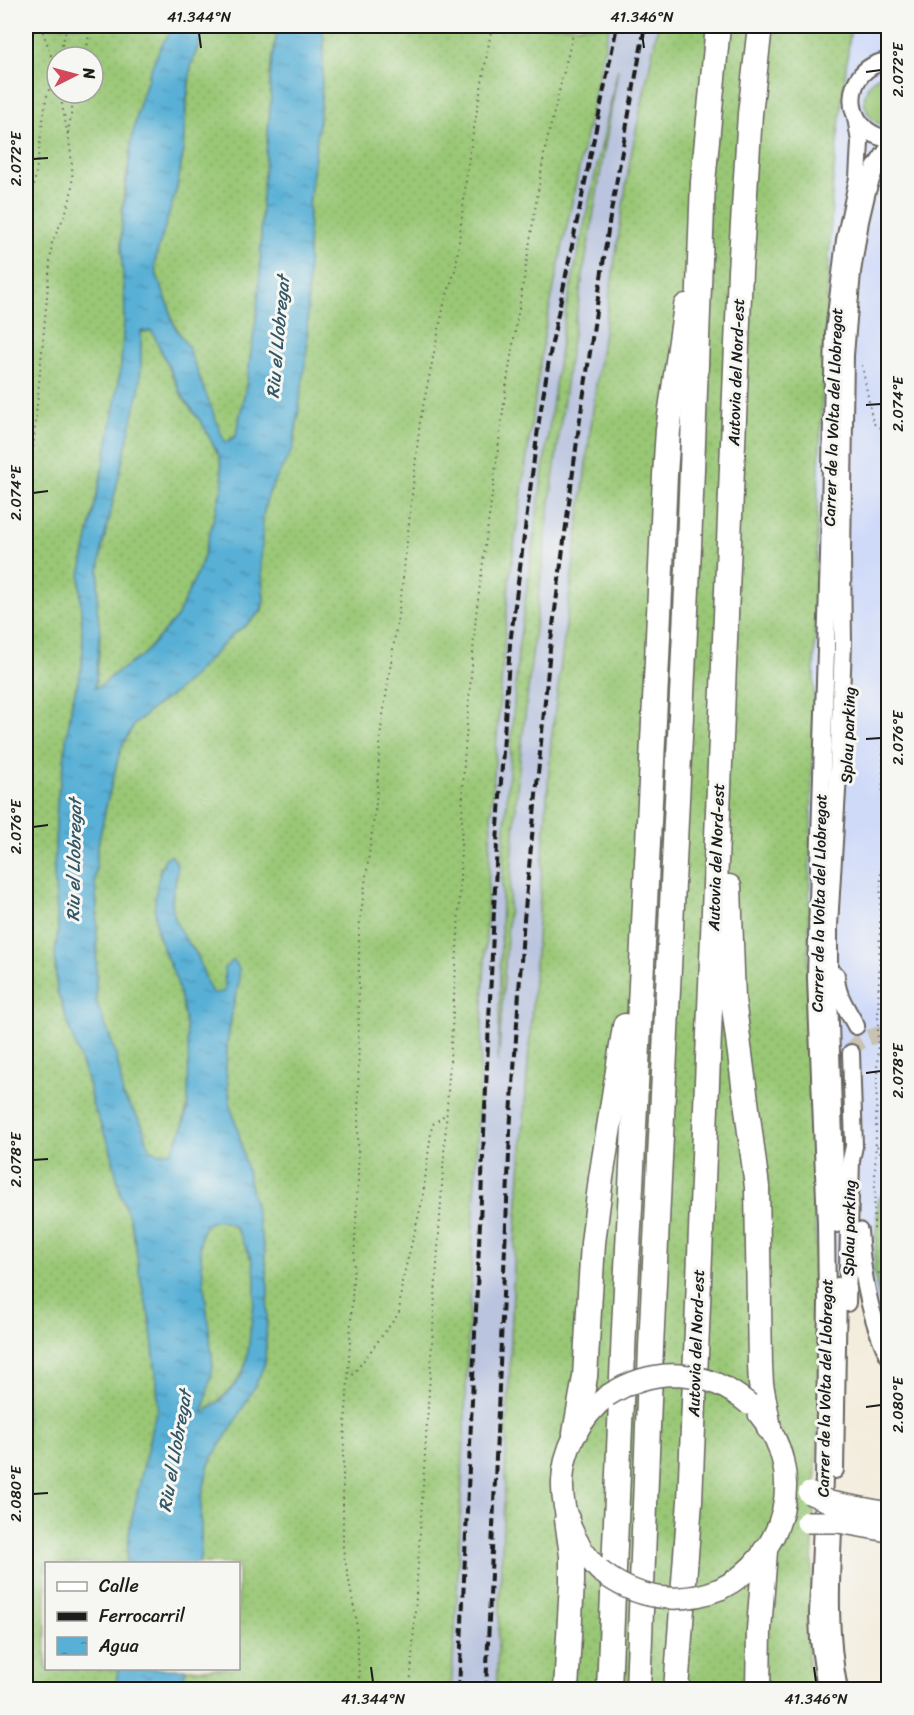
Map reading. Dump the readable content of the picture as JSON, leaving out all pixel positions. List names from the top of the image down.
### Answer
{
  "streets": {
    "highway": ["Autovia del Nord-est"],
    "street": ["Carrer de la Volta del Llobregat", "Splau parking"]
  },
  "crossings": [
    ["Carrer de la Volta del Llobregat", "Splau parking"]
  ],
  "water": ["Riu el Llobregat"],
  "legend": ["Calle", "Ferrocarril", "Agua"],
  "north": "right",
  "coordinates": [
    "41.344°N",
    "41.346°N",
    "2.072°E",
    "2.074°E",
    "2.076°E",
    "2.078°E",
    "2.080°E"
  ]
}
